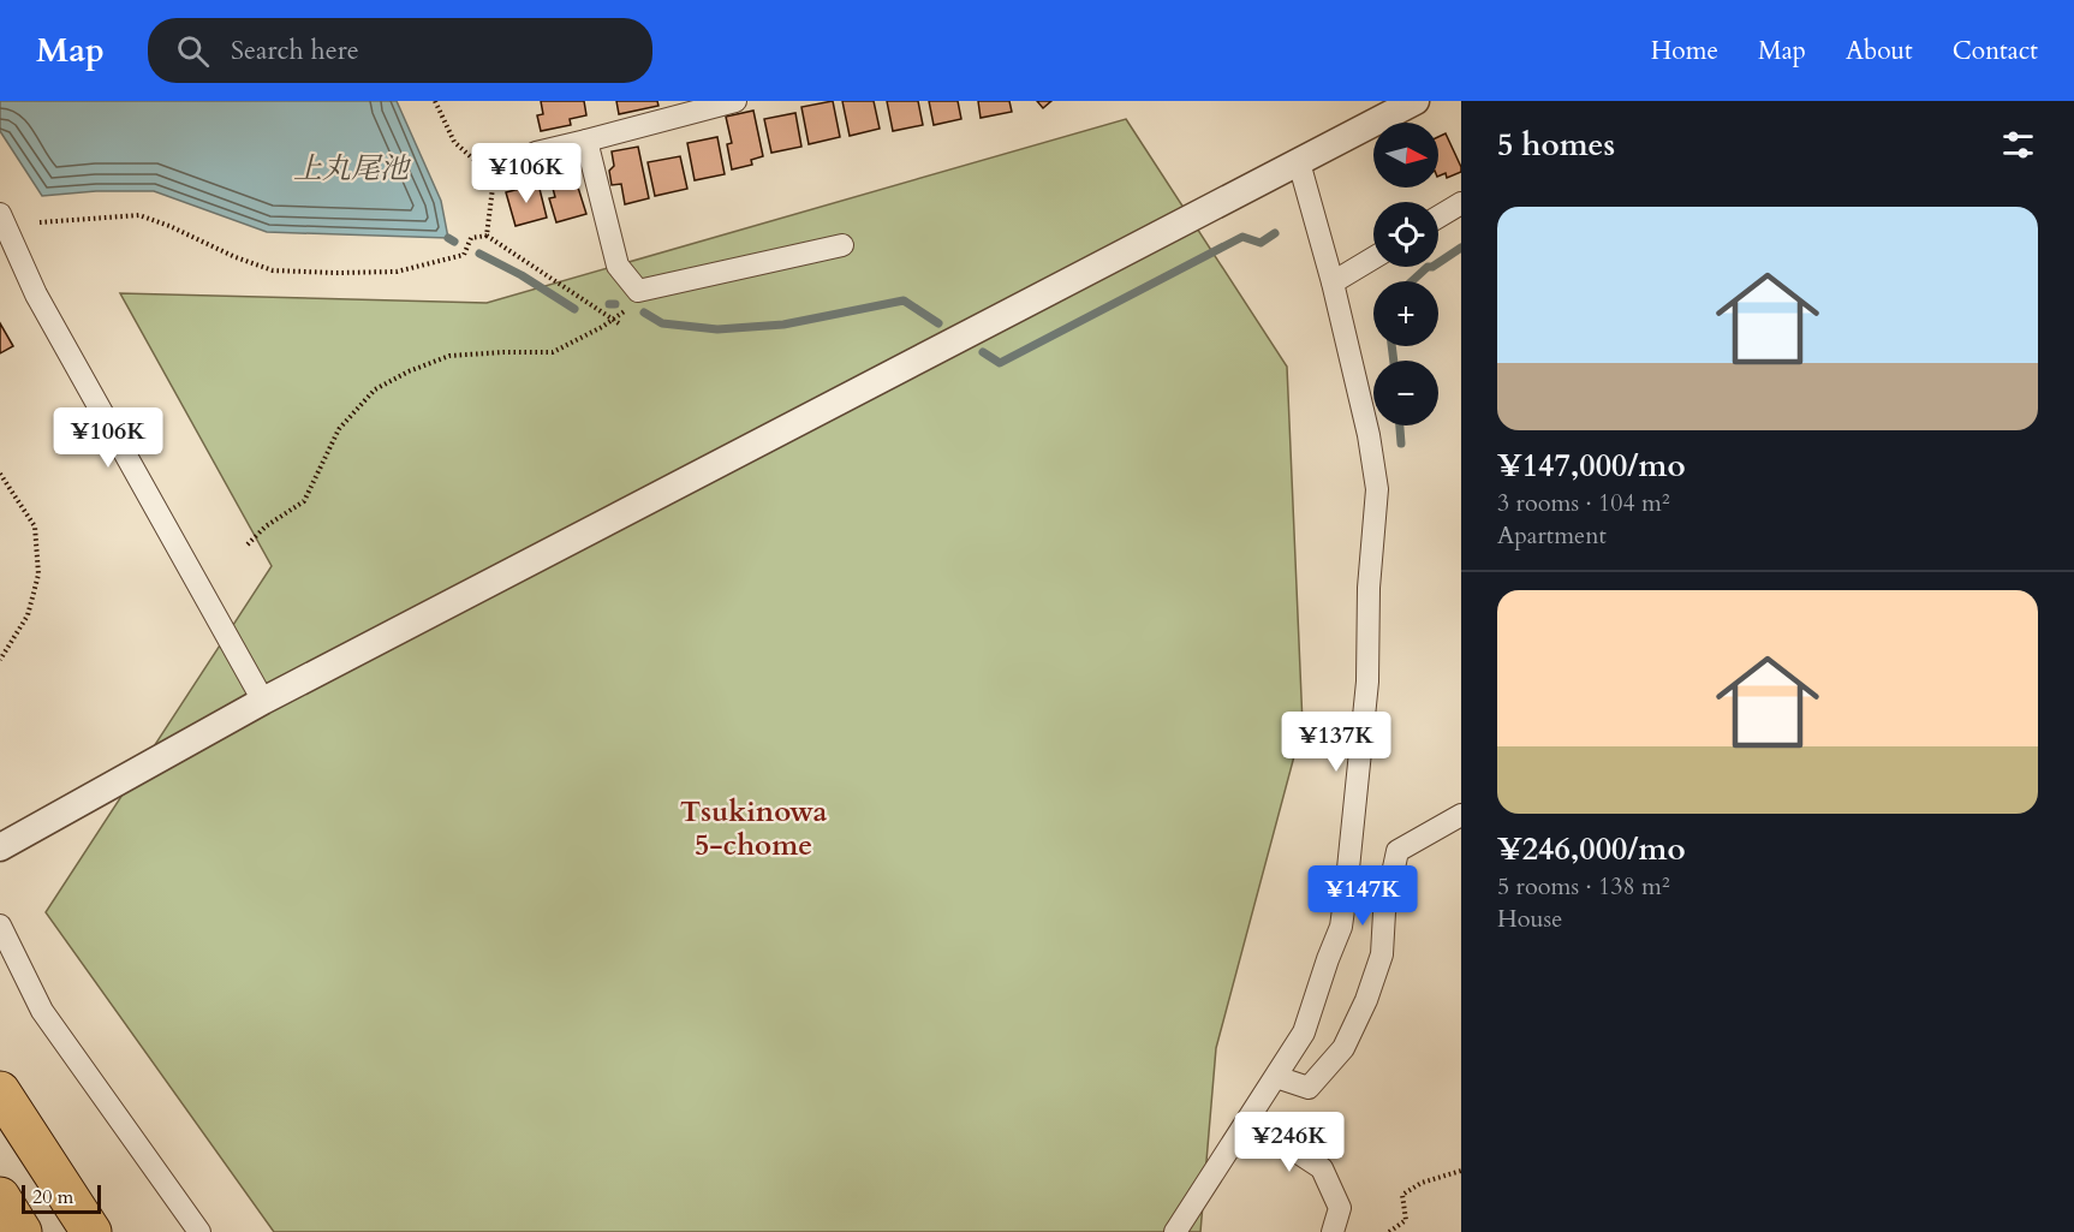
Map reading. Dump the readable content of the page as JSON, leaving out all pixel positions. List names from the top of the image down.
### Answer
{
  "districts": ["Tsukinowa 5-chome"],
  "water": ["上丸尾池"],
  "scale_bar": "20 m",
  "north": "right",
  "page": {
    "header": "Map",
    "search": "Search here",
    "nav": [
      "Home",
      "Map",
      "About",
      "Contact"
    ],
    "heading": "5 homes",
    "map_buttons": ["+", "−"],
    "price": [
      "¥106K",
      "¥106K",
      "¥137K",
      "¥147K",
      "¥246K"
    ],
    "list": [
      {
        "name": "¥147,000/mo",
        "note": "3 rooms · 104 m² · Apartment"
      },
      {
        "name": "¥246,000/mo",
        "note": "5 rooms · 138 m² · House"
      }
    ],
    "scale": "20 m"
  }
}
